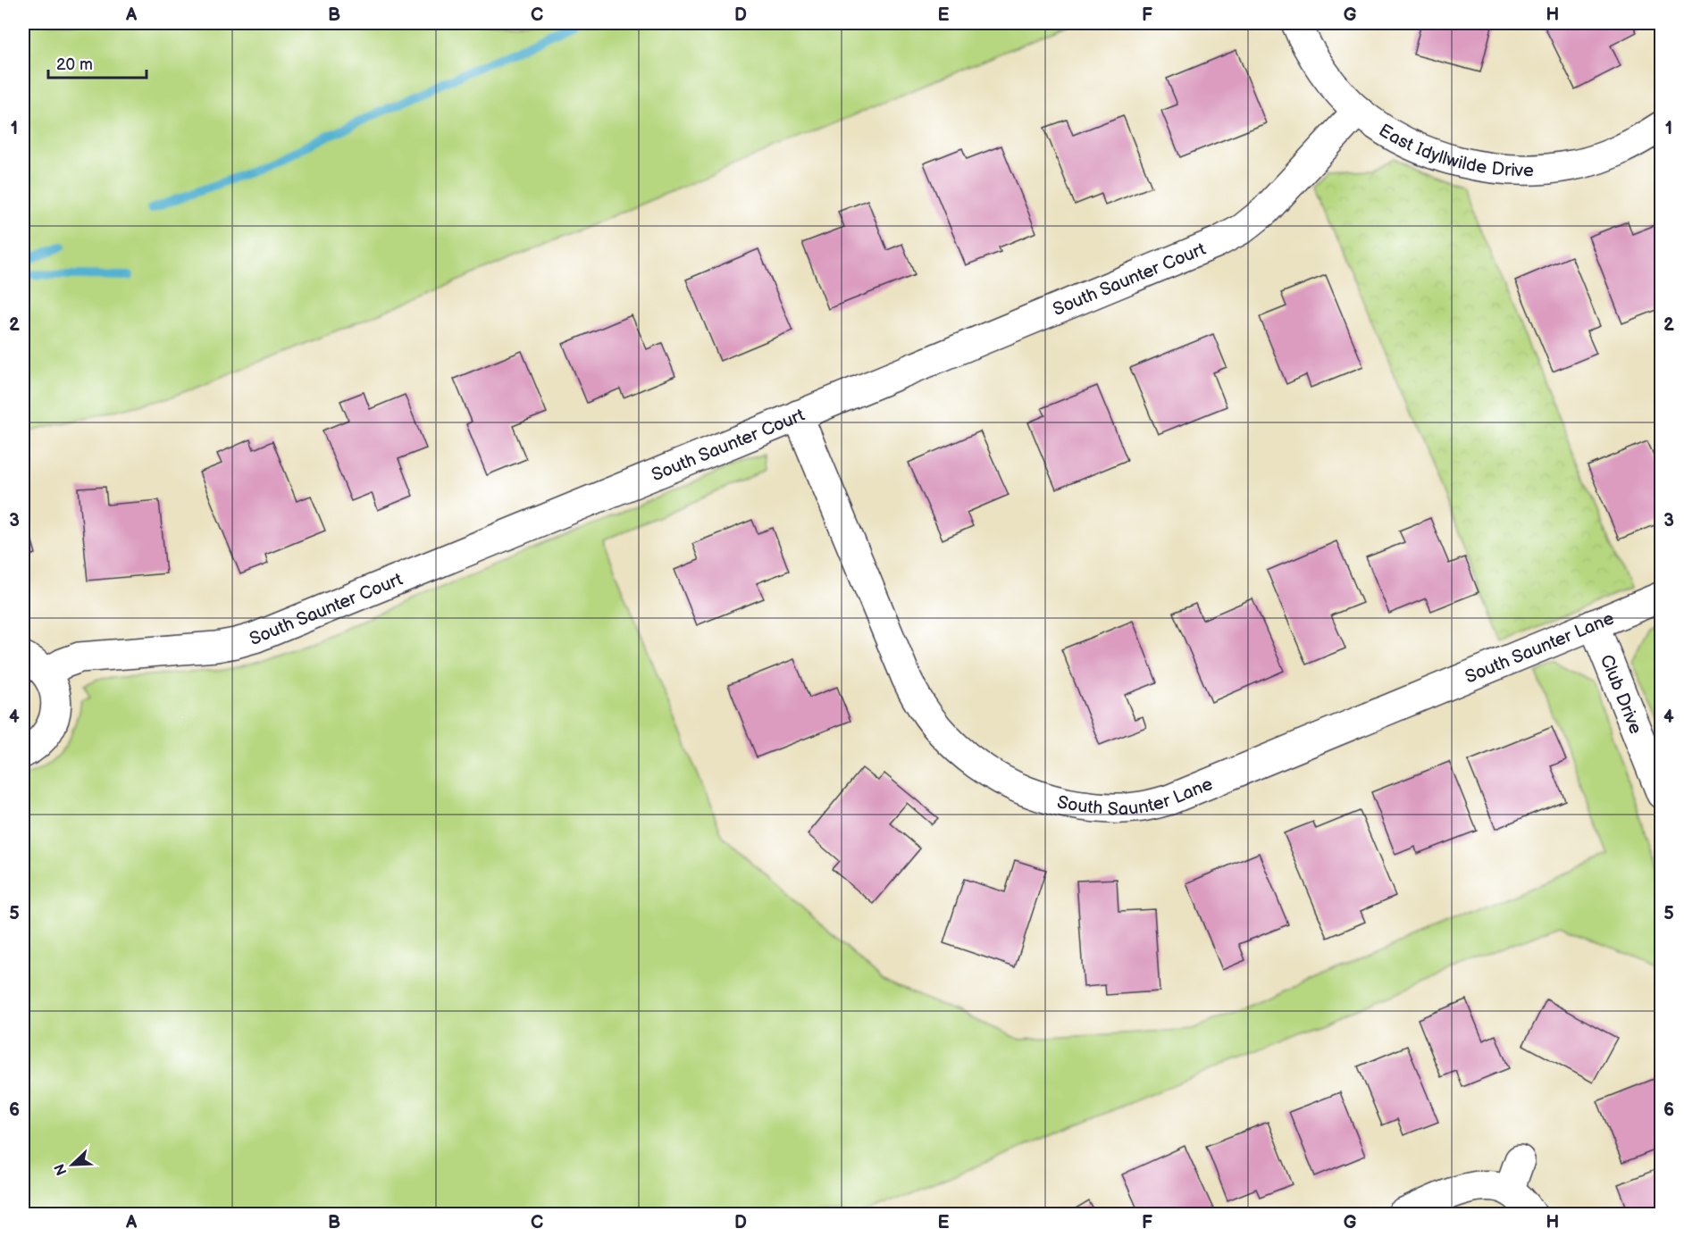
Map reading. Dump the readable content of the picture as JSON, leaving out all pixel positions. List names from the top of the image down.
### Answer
{
  "streets": {
    "street": [
      "East Idyllwilde Drive",
      "South Saunter Court",
      "South Saunter Lane",
      "Club Drive"
    ]
  },
  "crossings": [
    ["East Idyllwilde Drive", "South Saunter Court"],
    ["South Saunter Court", "South Saunter Lane"],
    ["South Saunter Lane", "Club Drive"]
  ],
  "scale_bar": "20 m",
  "north": "bottom left",
  "grid": {
    "columns": [
      "A",
      "B",
      "C",
      "D",
      "E",
      "F",
      "G",
      "H"
    ],
    "rows": [
      "1",
      "2",
      "3",
      "4",
      "5",
      "6"
    ]
  }
}
